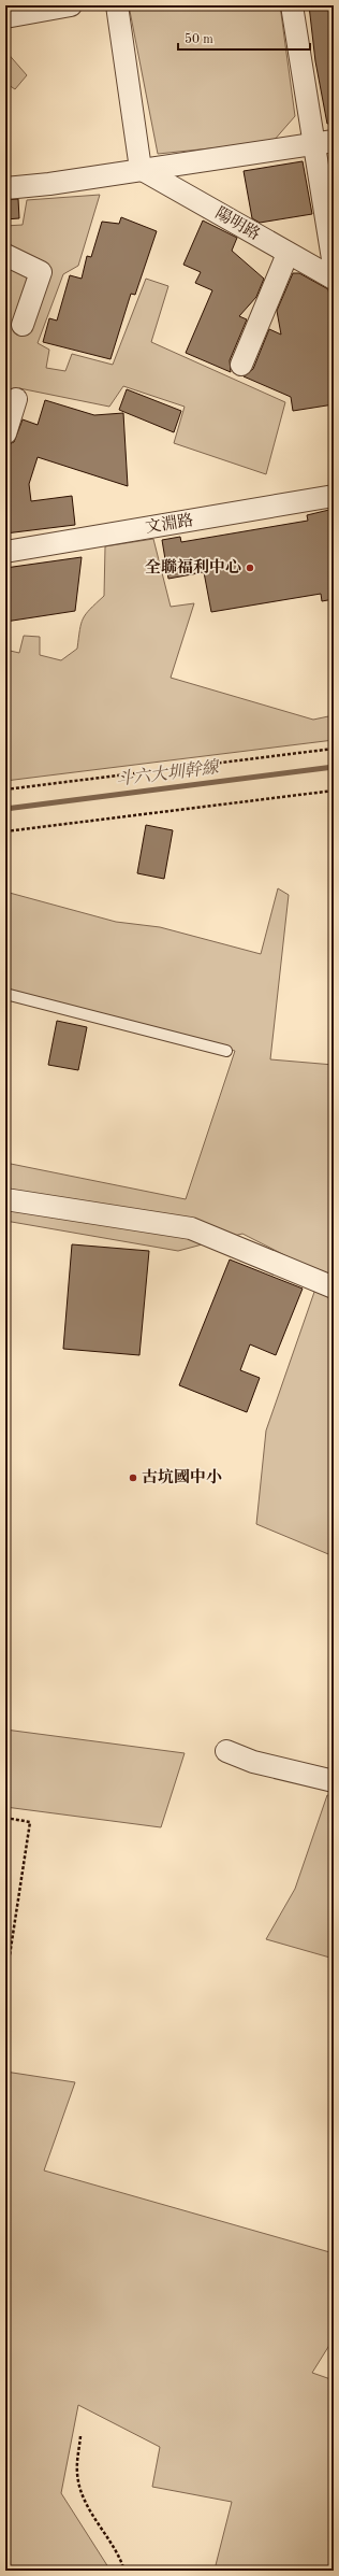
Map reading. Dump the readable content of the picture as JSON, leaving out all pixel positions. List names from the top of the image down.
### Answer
{
  "streets": {
    "street": ["陽明路", "文淵路"]
  },
  "water": ["斗六大圳幹線"],
  "places": ["全聯福利中心", "古坑國中小"],
  "scale_bar": "50 m"
}
